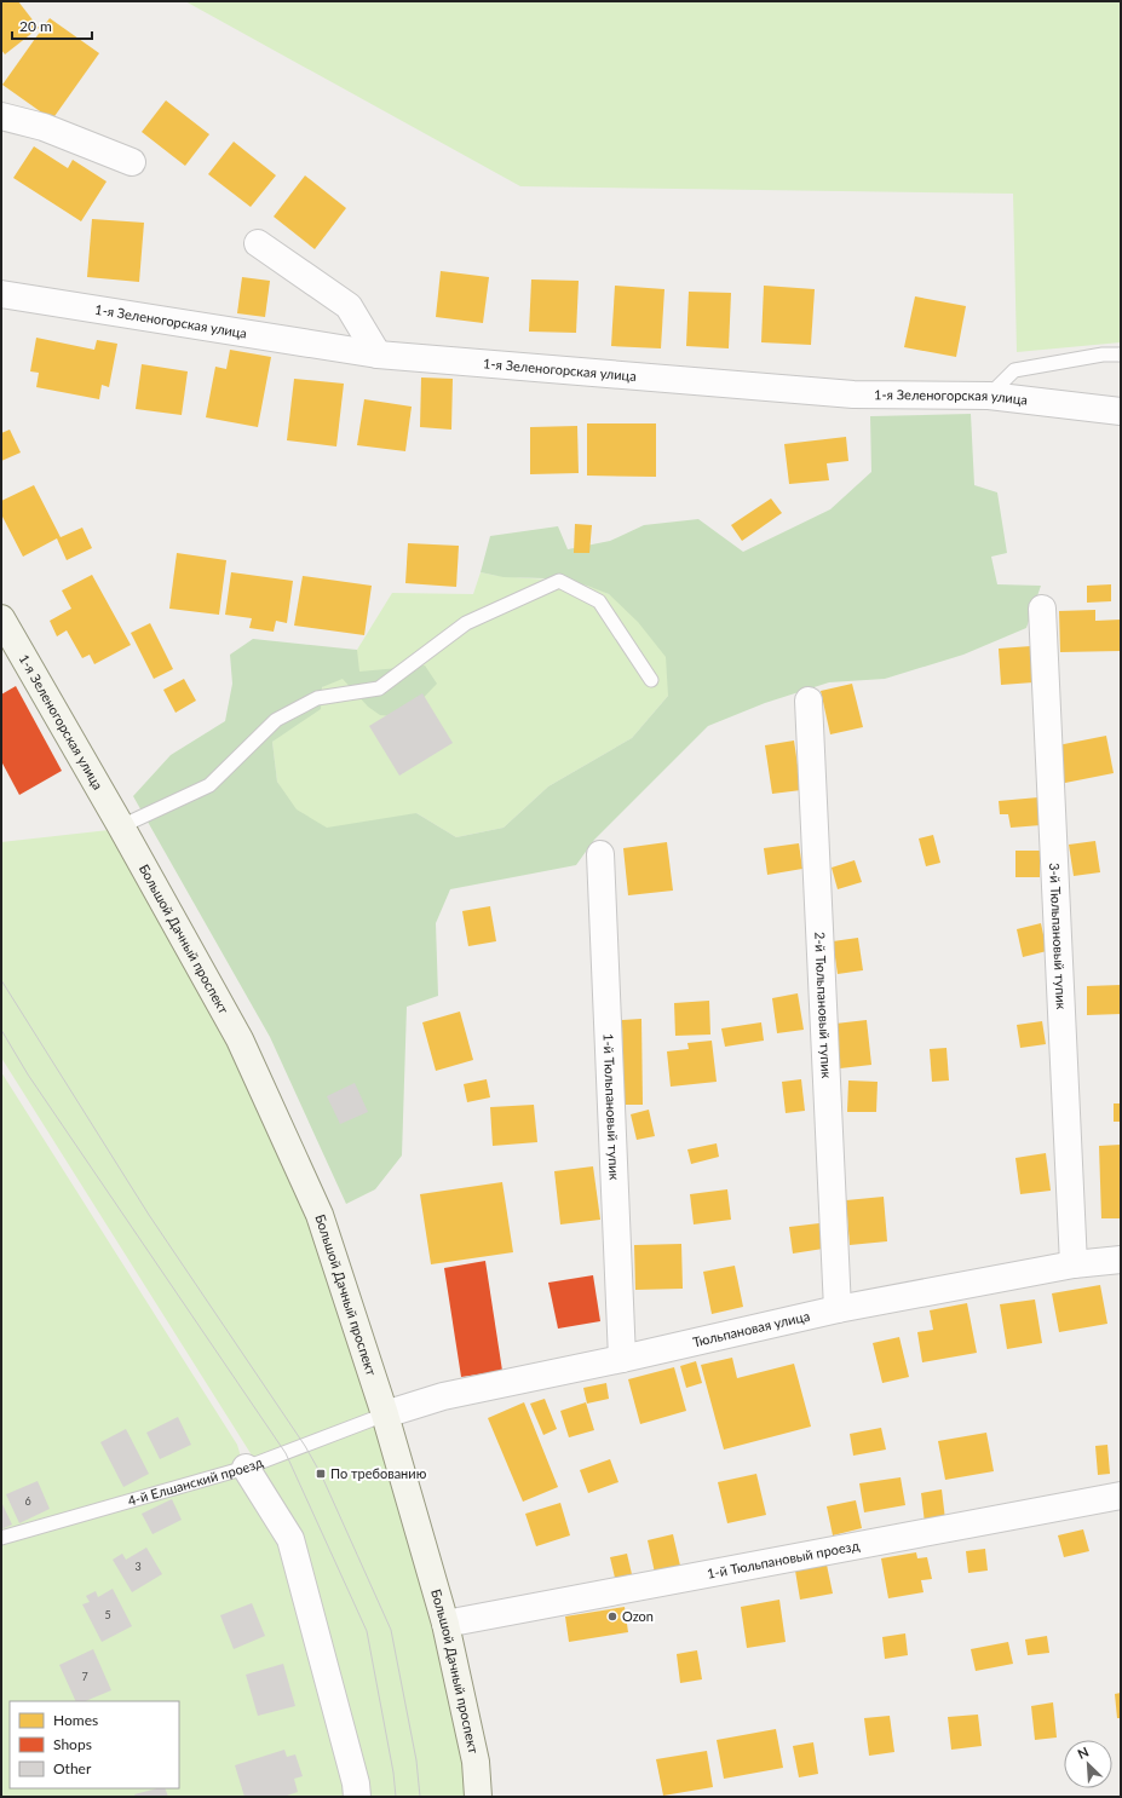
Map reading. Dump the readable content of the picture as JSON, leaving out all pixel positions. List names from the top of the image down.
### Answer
{
  "streets": {
    "main road": ["1-я Зеленогорская улица", "Большой Дачный проспект"],
    "street": [
      "3-й Тюльпановый тупик",
      "2-й Тюльпановый тупик",
      "1-й Тюльпановый тупик",
      "Тюльпановая улица",
      "1-й Тюльпановый проезд"
    ],
    "lane": ["4-й Елшанский проезд"]
  },
  "crossings": [
    ["1-я Зеленогорская улица", "Большой Дачный проспект"],
    ["3-й Тюльпановый тупик", "Тюльпановая улица"],
    ["Большой Дачный проспект", "Тюльпановая улица"],
    ["Большой Дачный проспект", "4-й Елшанский проезд"],
    ["Большой Дачный проспект", "1-й Тюльпановый проезд"],
    ["2-й Тюльпановый тупик", "Тюльпановая улица"],
    ["1-й Тюльпановый тупик", "Тюльпановая улица"],
    ["Тюльпановая улица", "4-й Елшанский проезд"]
  ],
  "places": {
    "transit": ["По требованию"],
    "other": ["Ozon"]
  },
  "house_numbers": [
    "6",
    "3",
    "5",
    "7"
  ],
  "legend": ["Homes", "Shops", "Other"],
  "scale_bar": "20 m",
  "north": "top left"
}
